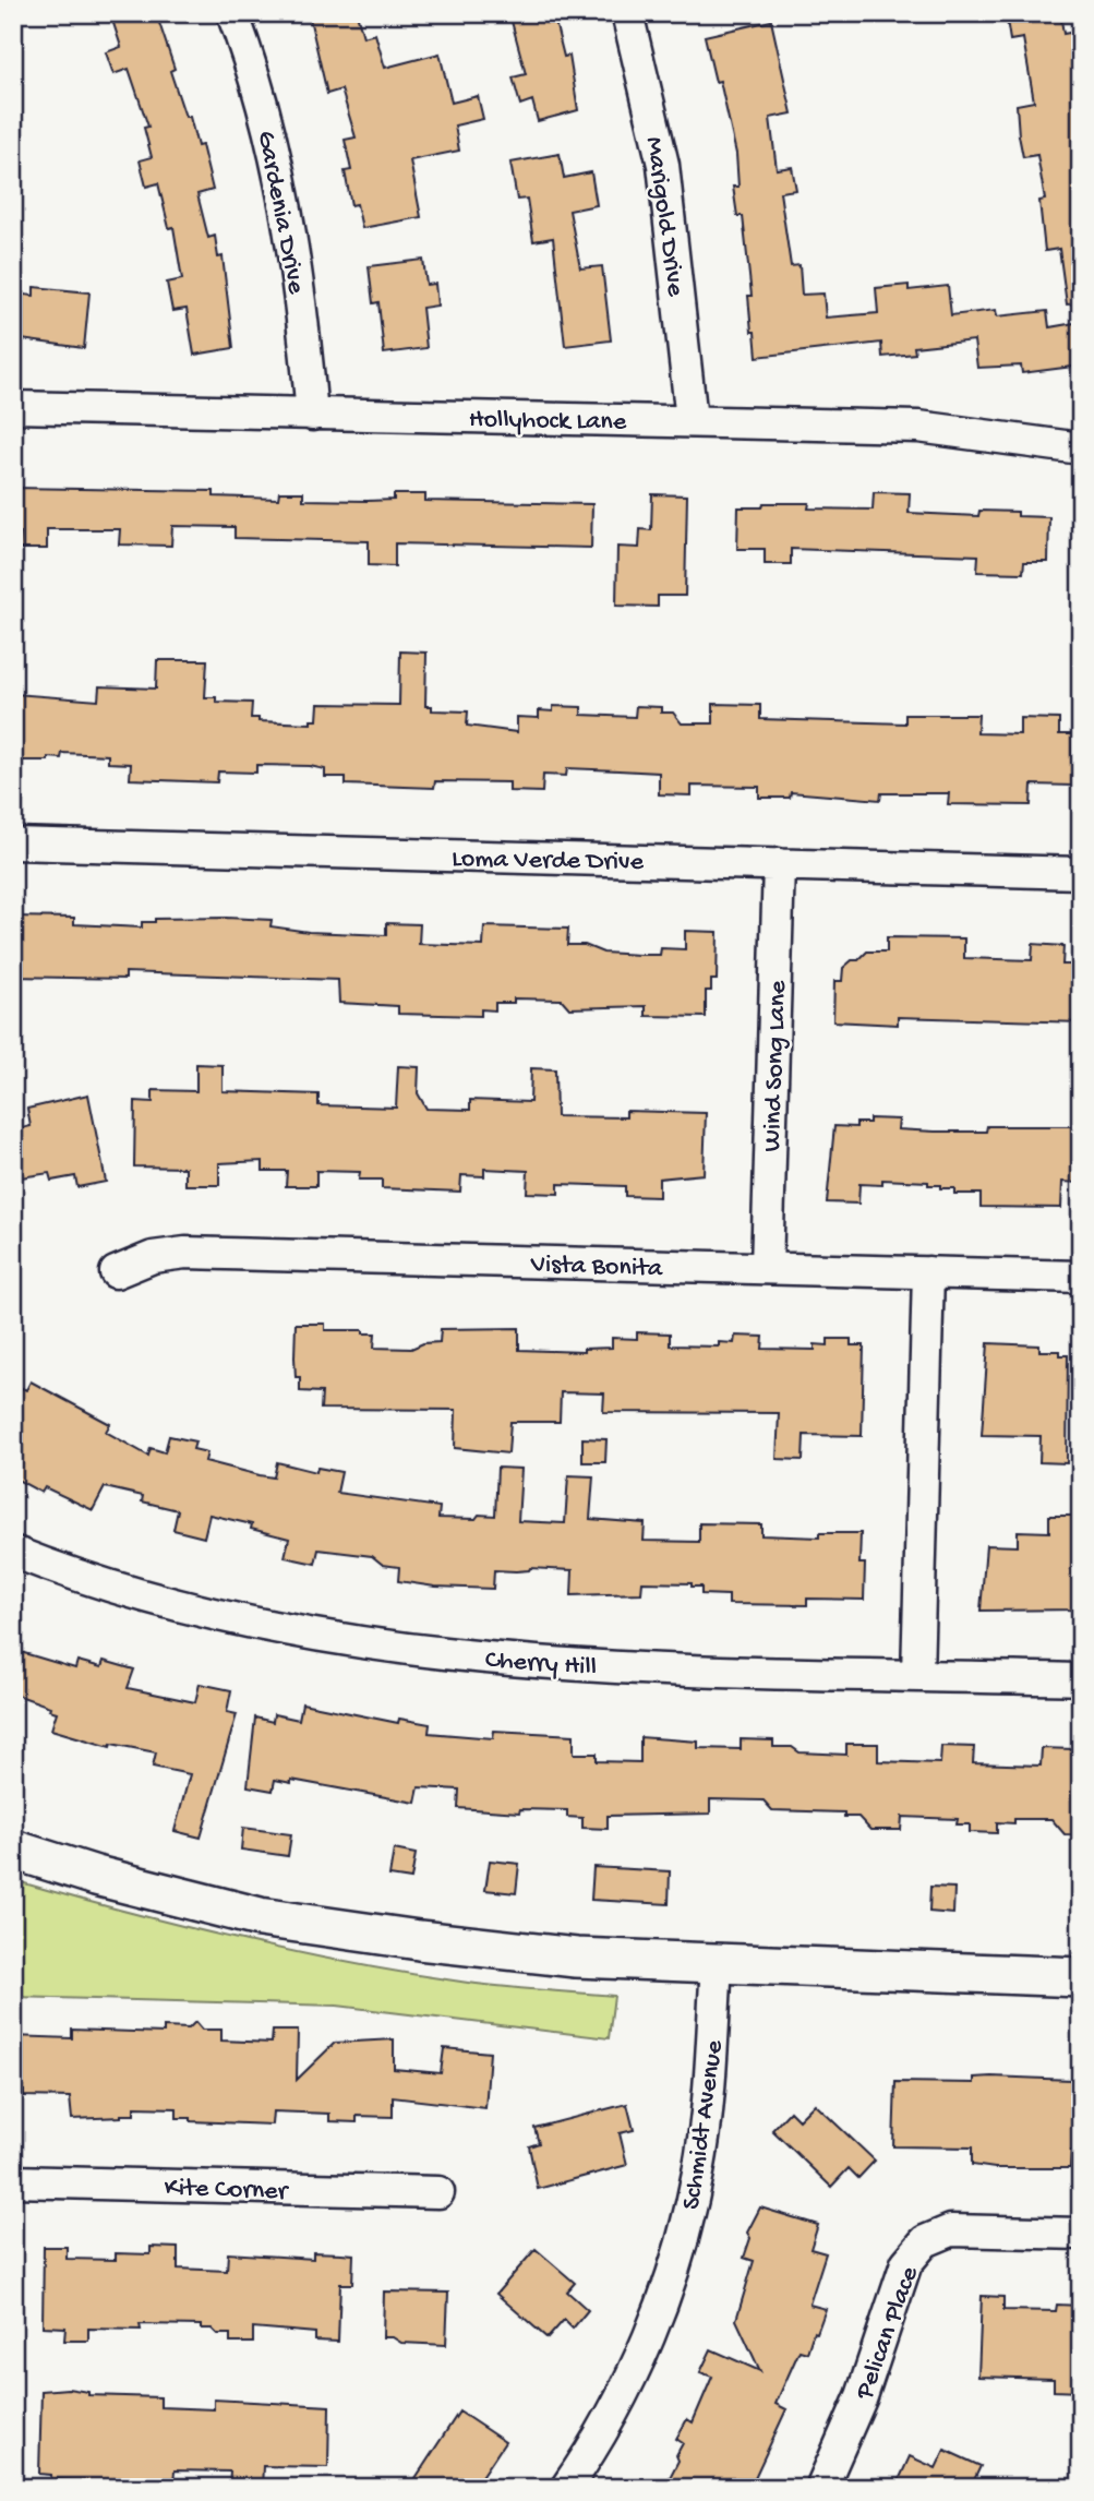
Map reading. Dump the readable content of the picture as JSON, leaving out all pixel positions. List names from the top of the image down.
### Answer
{
  "streets": {
    "street": [
      "Gardenia Drive",
      "Marigold Drive",
      "Hollyhock Lane",
      "Loma Verde Drive",
      "Wind Song Lane",
      "Vista Bonita",
      "Cherry Hill",
      "Schmidt Avenue",
      "Kite Corner",
      "Pelican Place"
    ]
  },
  "crossings": [
    ["Gardenia Drive", "Hollyhock Lane"],
    ["Marigold Drive", "Hollyhock Lane"],
    ["Loma Verde Drive", "Wind Song Lane"],
    ["Wind Song Lane", "Vista Bonita"]
  ]
}
